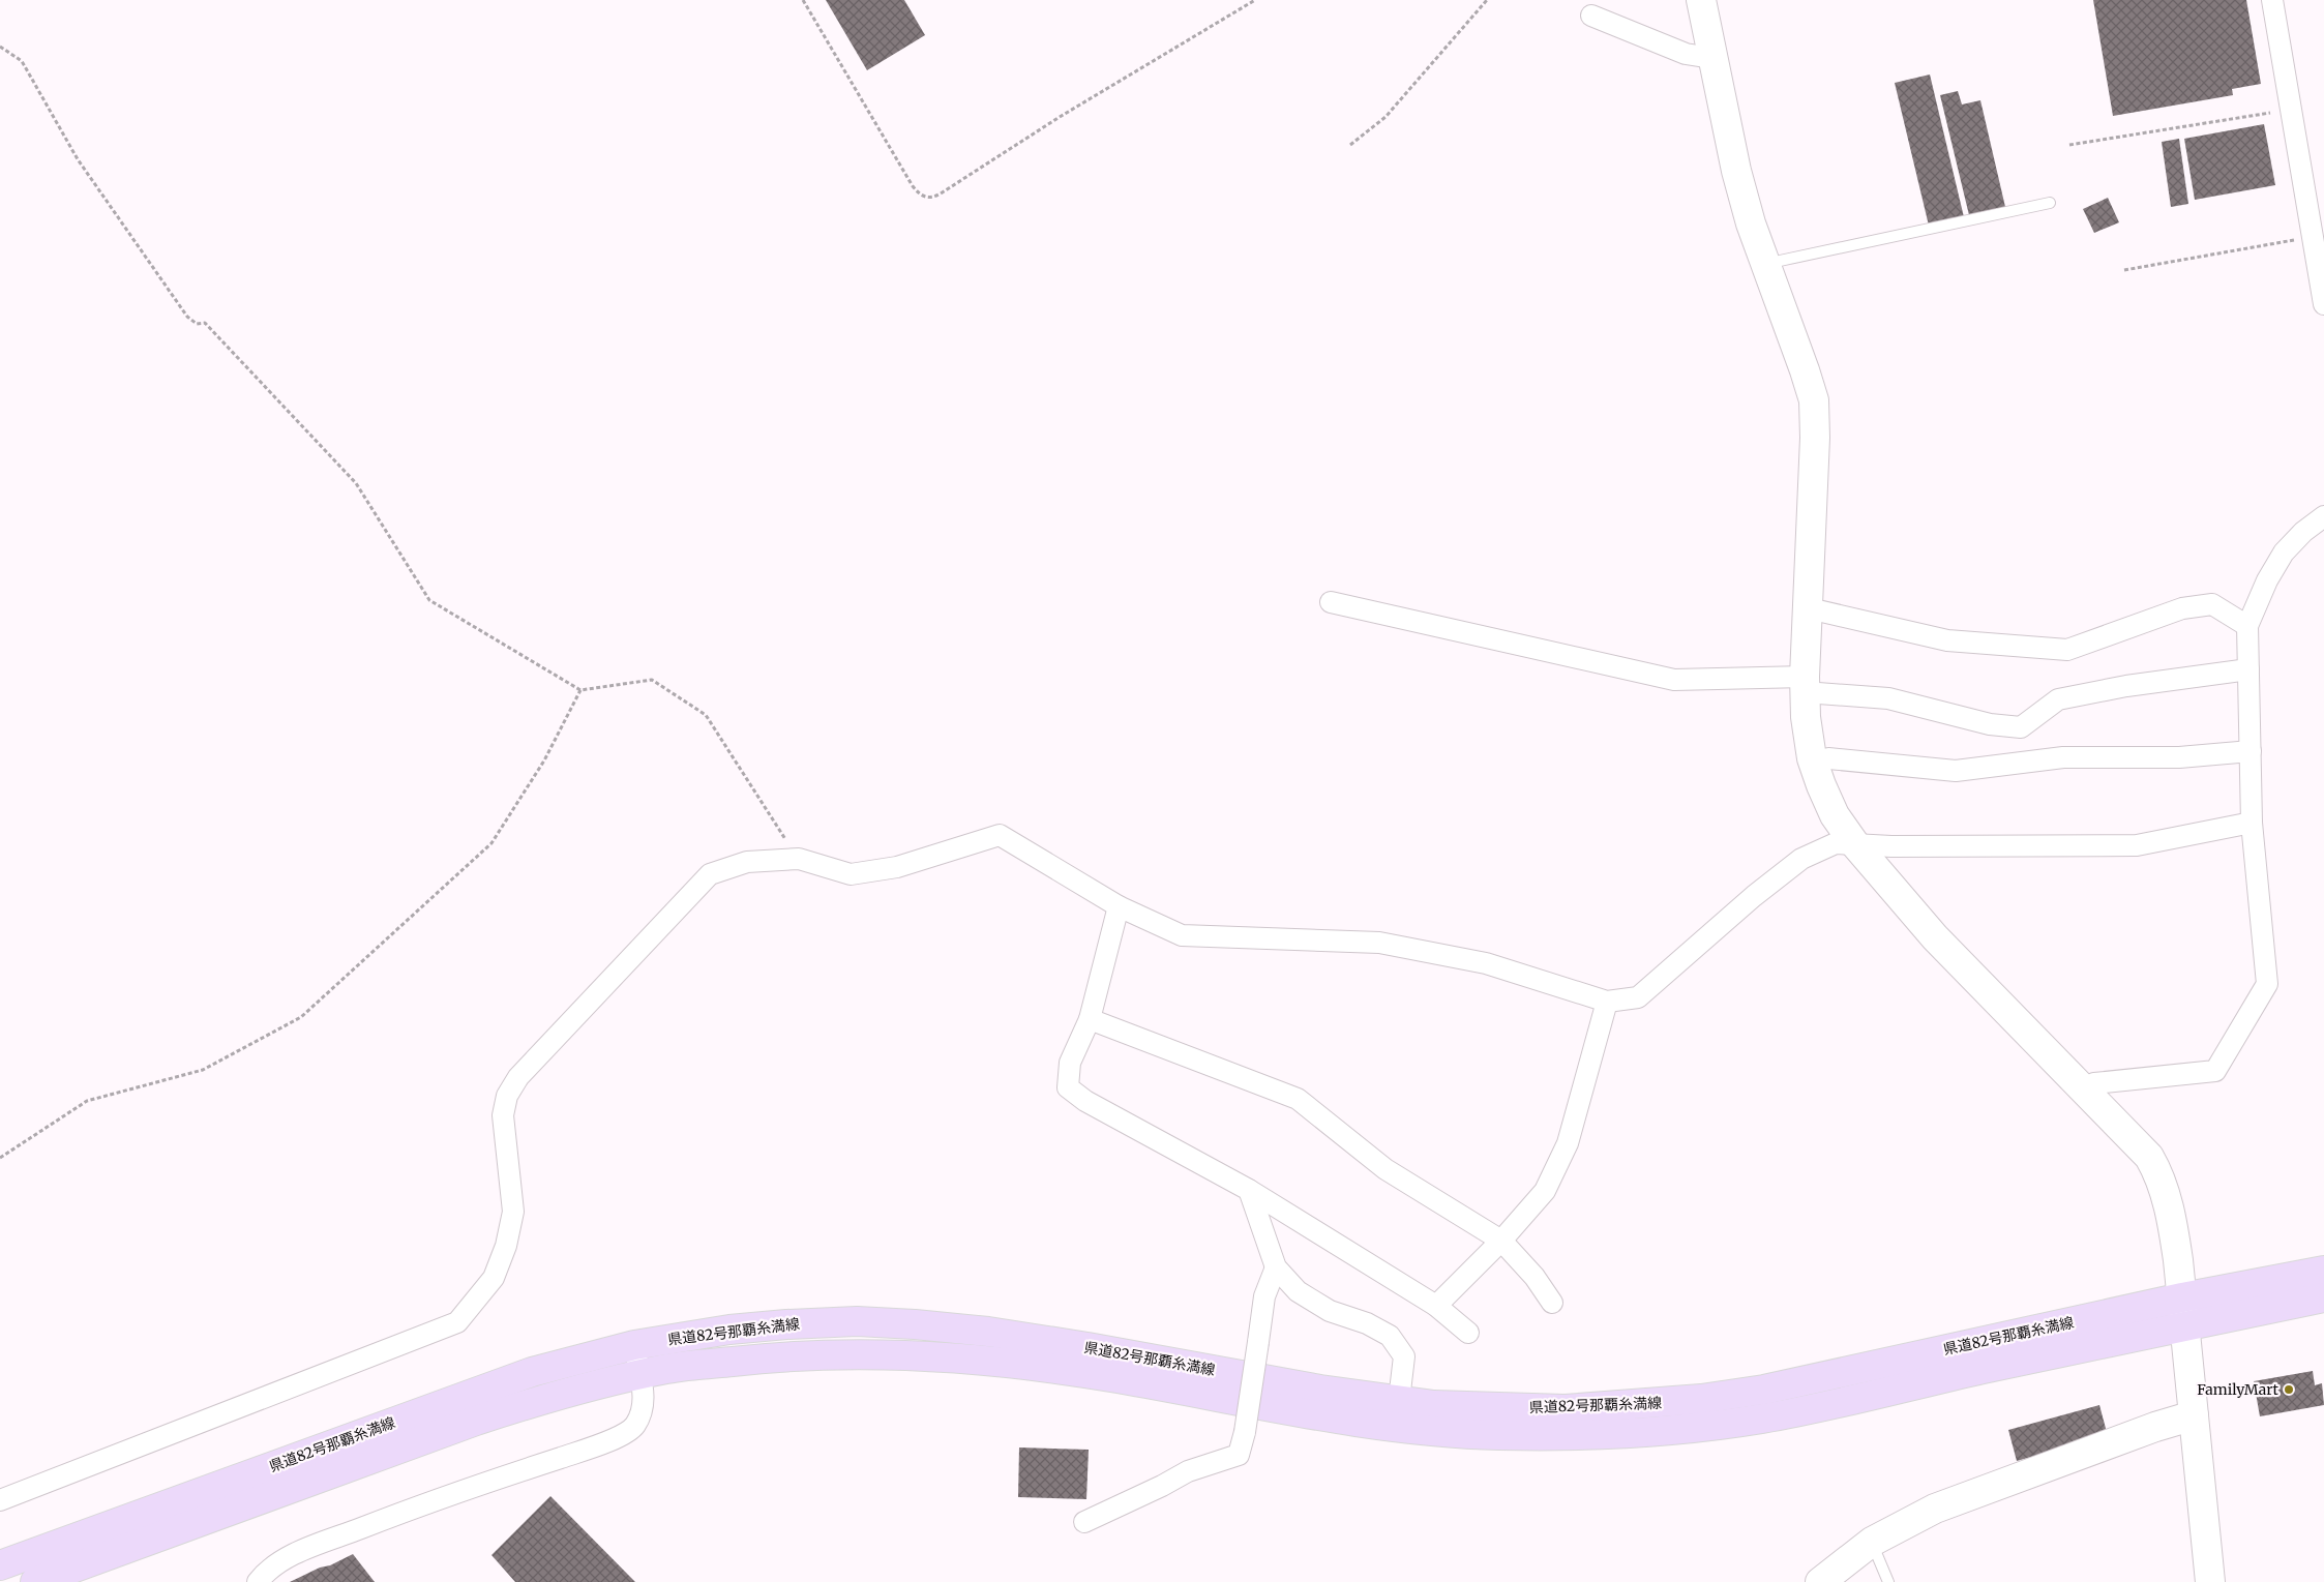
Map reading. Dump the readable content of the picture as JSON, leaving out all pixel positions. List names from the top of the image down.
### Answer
{
  "streets": {
    "main road": ["県道82号那覇糸満線"]
  },
  "places": ["FamilyMart"]
}
